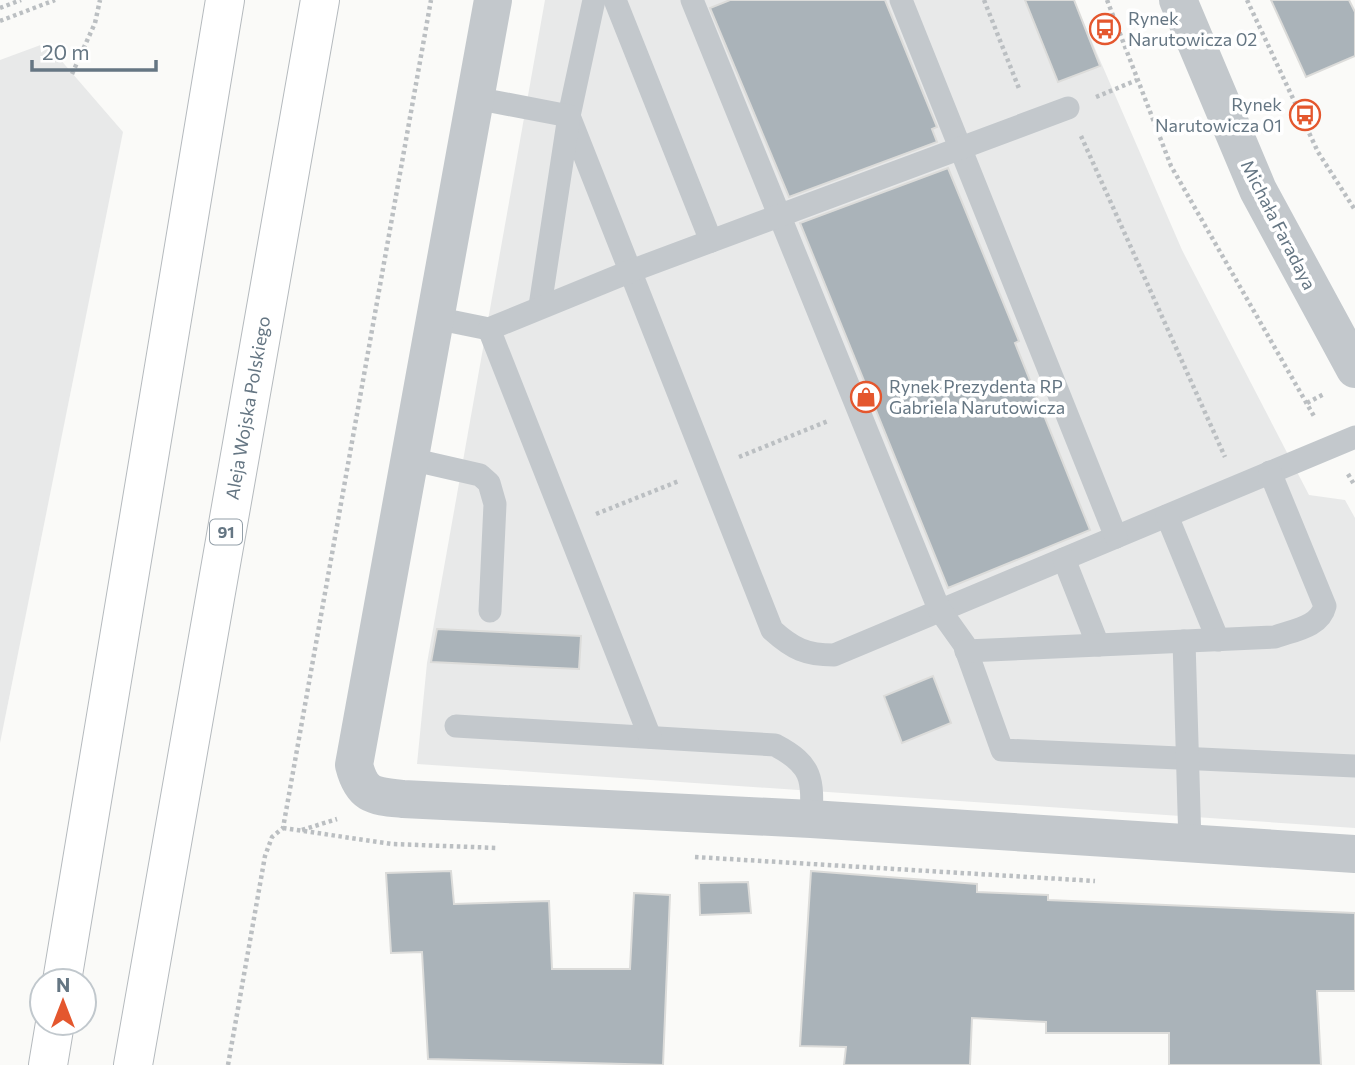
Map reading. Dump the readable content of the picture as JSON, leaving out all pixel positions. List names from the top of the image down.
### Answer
{
  "streets": {
    "main road": ["Aleja Wojska Polskiego", "91"],
    "street": ["Michała Faradaya"]
  },
  "places": {
    "bus stop": ["Rynek Narutowicza 02", "Rynek Narutowicza 01"],
    "shop": ["Rynek Prezydenta RP Gabriela Narutowicza"]
  },
  "scale_bar": "20 m",
  "north": "top"
}
